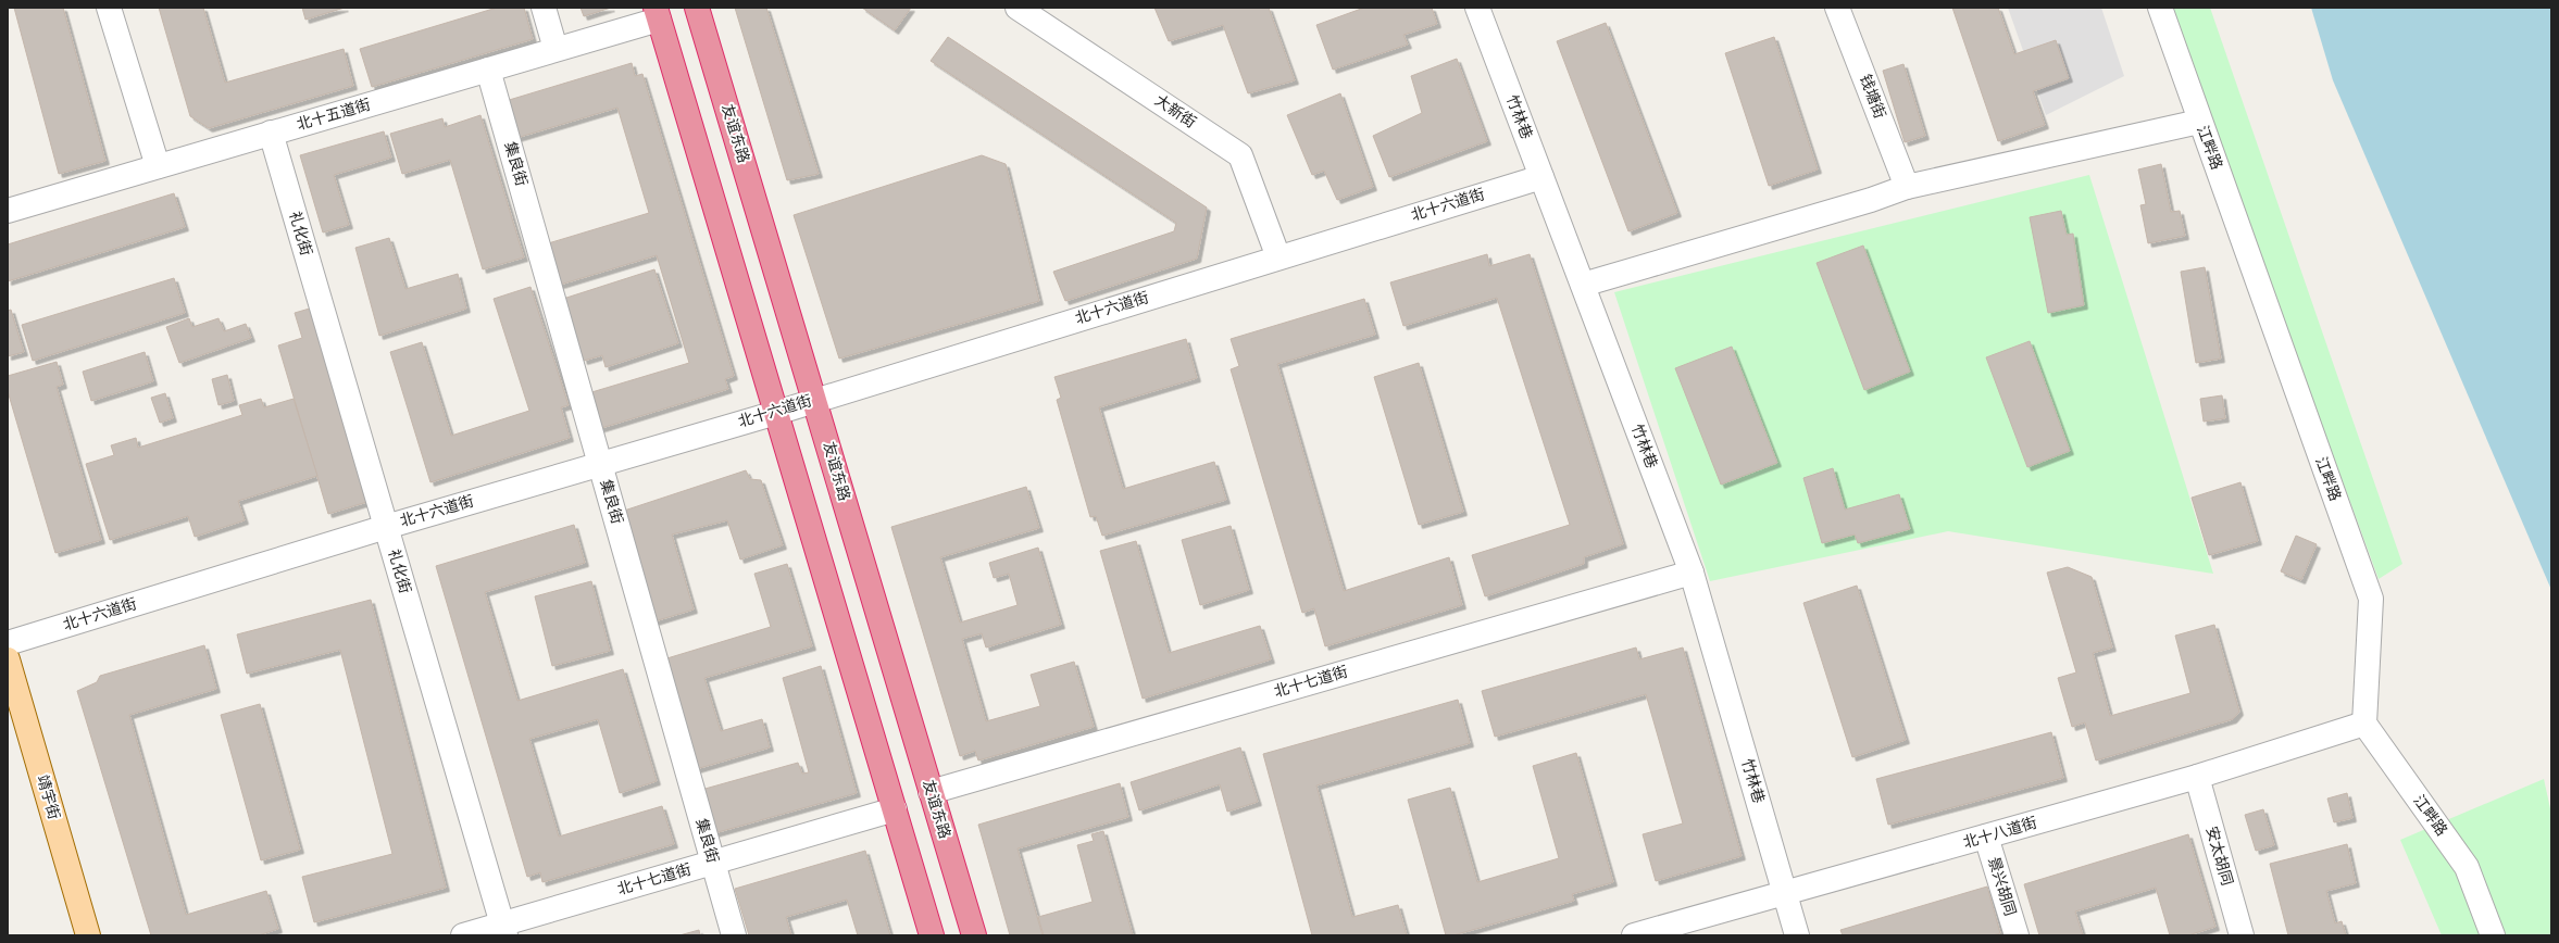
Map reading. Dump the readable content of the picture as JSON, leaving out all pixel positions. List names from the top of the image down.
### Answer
{
  "streets": {
    "highway": ["友谊东路"],
    "main road": ["靖宇街"],
    "street": [
      "钱塘街",
      "大新街",
      "北十五道街",
      "竹林巷",
      "江畔路",
      "集良街",
      "北十六道街",
      "礼化街",
      "北十七道街",
      "北十八道街",
      "安太胡同",
      "景兴胡同"
    ]
  },
  "crossings": [
    ["大新街", "北十六道街"],
    ["北十五道街", "集良街"],
    ["北十五道街", "礼化街"],
    ["竹林巷", "北十六道街"],
    ["竹林巷", "北十七道街"],
    ["竹林巷", "北十八道街"],
    ["友谊东路", "北十六道街"],
    ["友谊东路", "北十七道街"],
    ["江畔路", "北十八道街"],
    ["集良街", "北十六道街"],
    ["集良街", "北十七道街"],
    ["北十六道街", "礼化街"],
    ["礼化街", "北十七道街"],
    ["北十八道街", "安太胡同"],
    ["北十八道街", "景兴胡同"]
  ]
}
